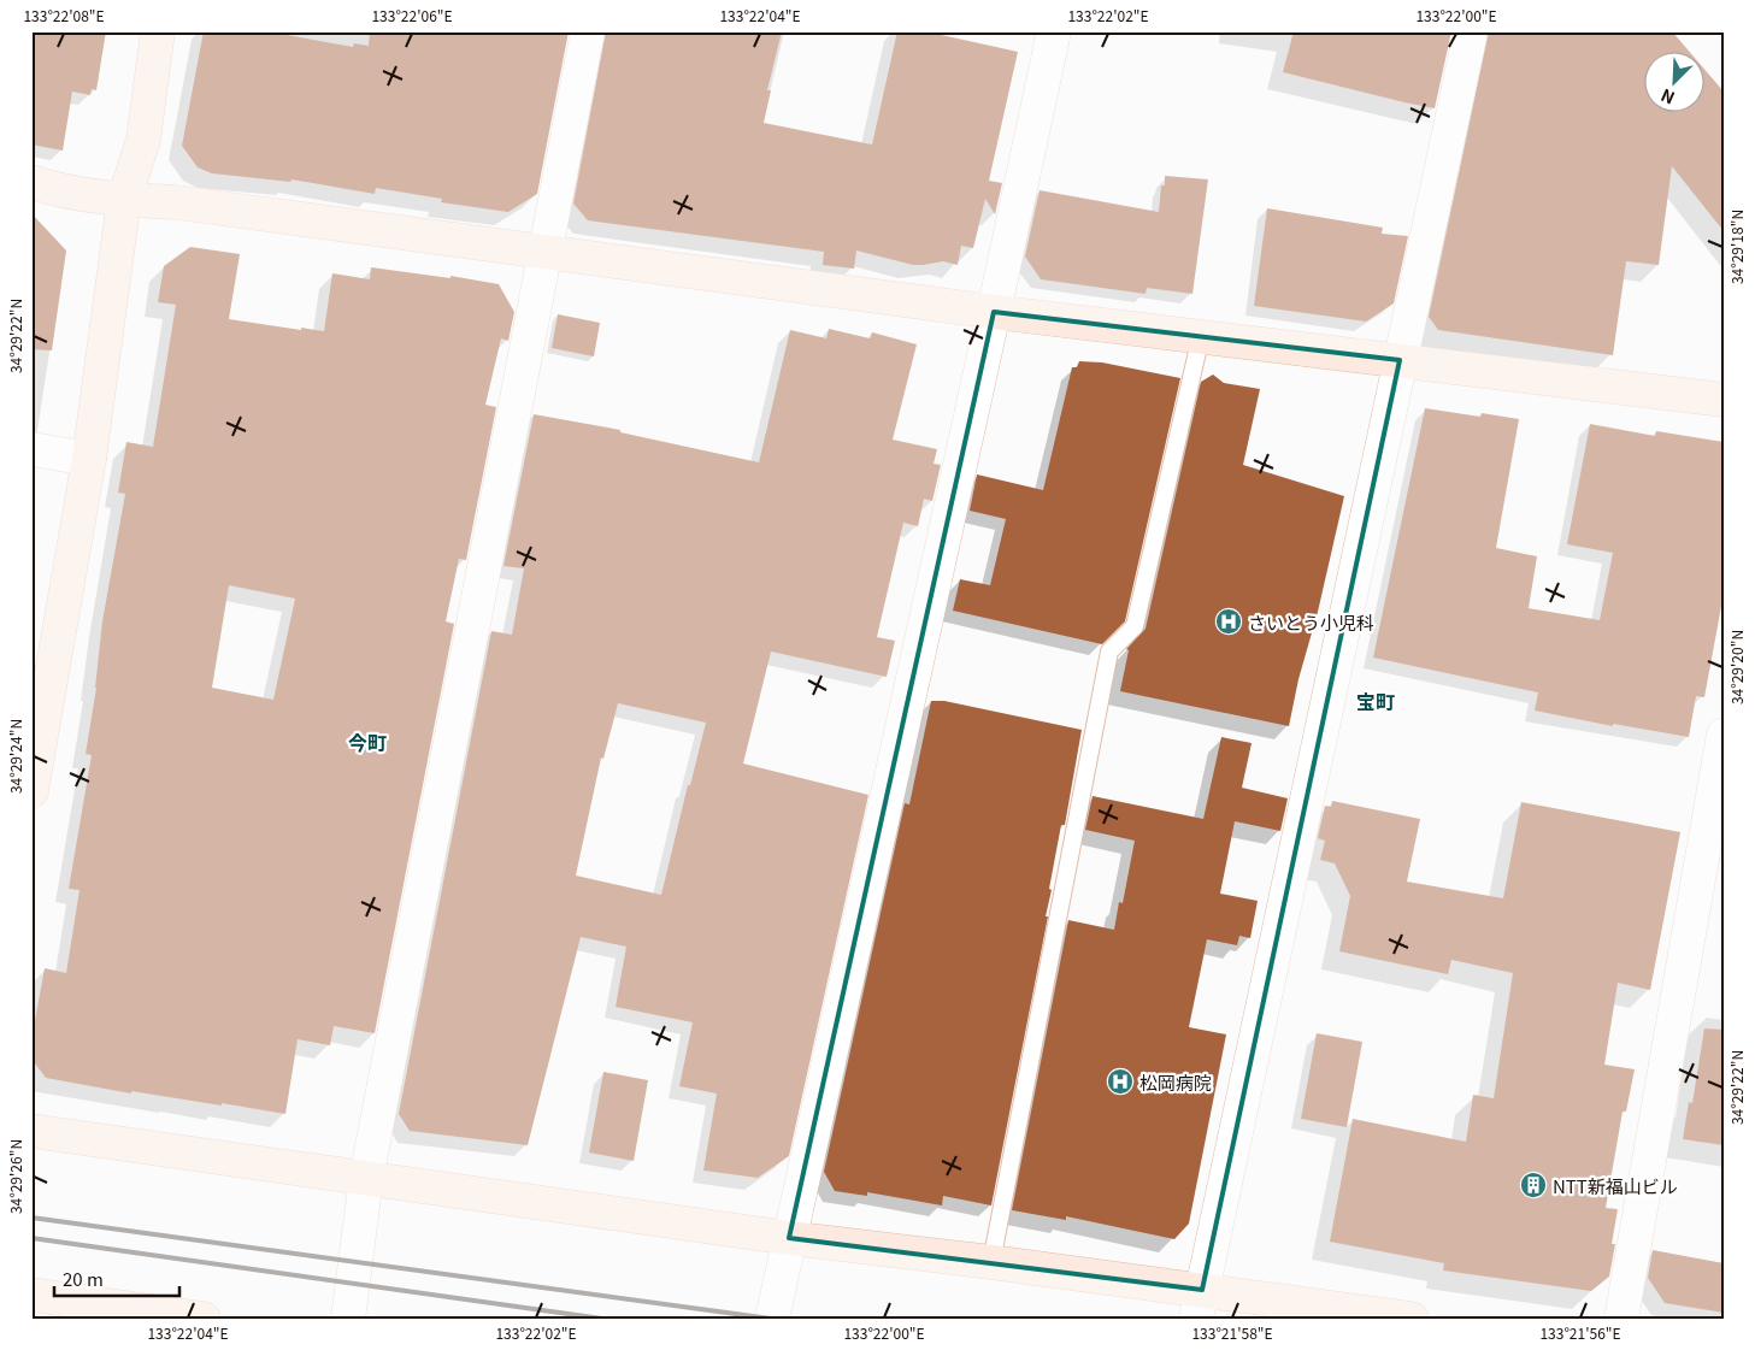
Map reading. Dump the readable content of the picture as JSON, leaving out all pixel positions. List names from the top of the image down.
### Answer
{
  "districts": ["宝町", "今町"],
  "places": {
    "hospital": ["さいとう小児科", "松岡病院"],
    "building": ["NTT新福山ビル"]
  },
  "scale_bar": "20 m",
  "north": "bottom left",
  "coordinates": [
    "133°22'08\"E",
    "133°22'06\"E",
    "133°22'04\"E",
    "133°22'02\"E",
    "133°22'00\"E",
    "34°29'18\"N",
    "34°29'22\"N",
    "34°29'20\"N",
    "34°29'24\"N",
    "34°29'26\"N",
    "133°21'58\"E",
    "133°21'56\"E"
  ]
}
